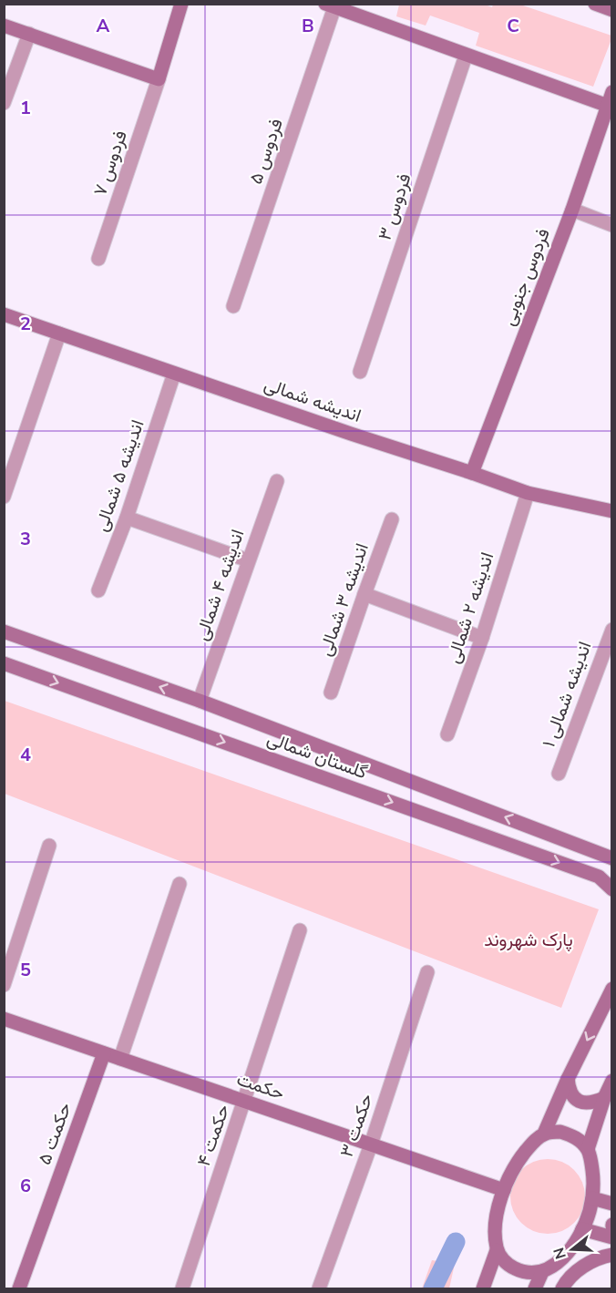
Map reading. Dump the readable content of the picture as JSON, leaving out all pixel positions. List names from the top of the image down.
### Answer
{
  "streets": {
    "street": [
      "فردوس ۵",
      "فردوس ۷",
      "فردوس ۳",
      "فردوس جنوبی",
      "اندیشه شمالی",
      "اندیشه ۵ شمالی",
      "اندیشه ۴ شمالی",
      "اندیشه ۳ شمالی",
      "اندیشه ۲ شمالی",
      "اندیشه شمالی ۱",
      "گلستان شمالی",
      "حکمت",
      "حکمت ۳",
      "حکمت ۵",
      "حکمت ۴"
    ]
  },
  "crossings": [
    ["فردوس جنوبی", "اندیشه شمالی"],
    ["اندیشه شمالی", "اندیشه ۵ شمالی"],
    ["اندیشه شمالی", "اندیشه ۲ شمالی"],
    ["اندیشه ۴ شمالی", "گلستان شمالی"],
    ["حکمت", "حکمت ۳"],
    ["حکمت", "حکمت ۵"],
    ["حکمت", "حکمت ۴"]
  ],
  "parks": ["پارک شهروند"],
  "north": "left",
  "grid": {
    "columns": ["A", "B", "C"],
    "rows": [
      "1",
      "2",
      "3",
      "4",
      "5",
      "6"
    ]
  }
}
